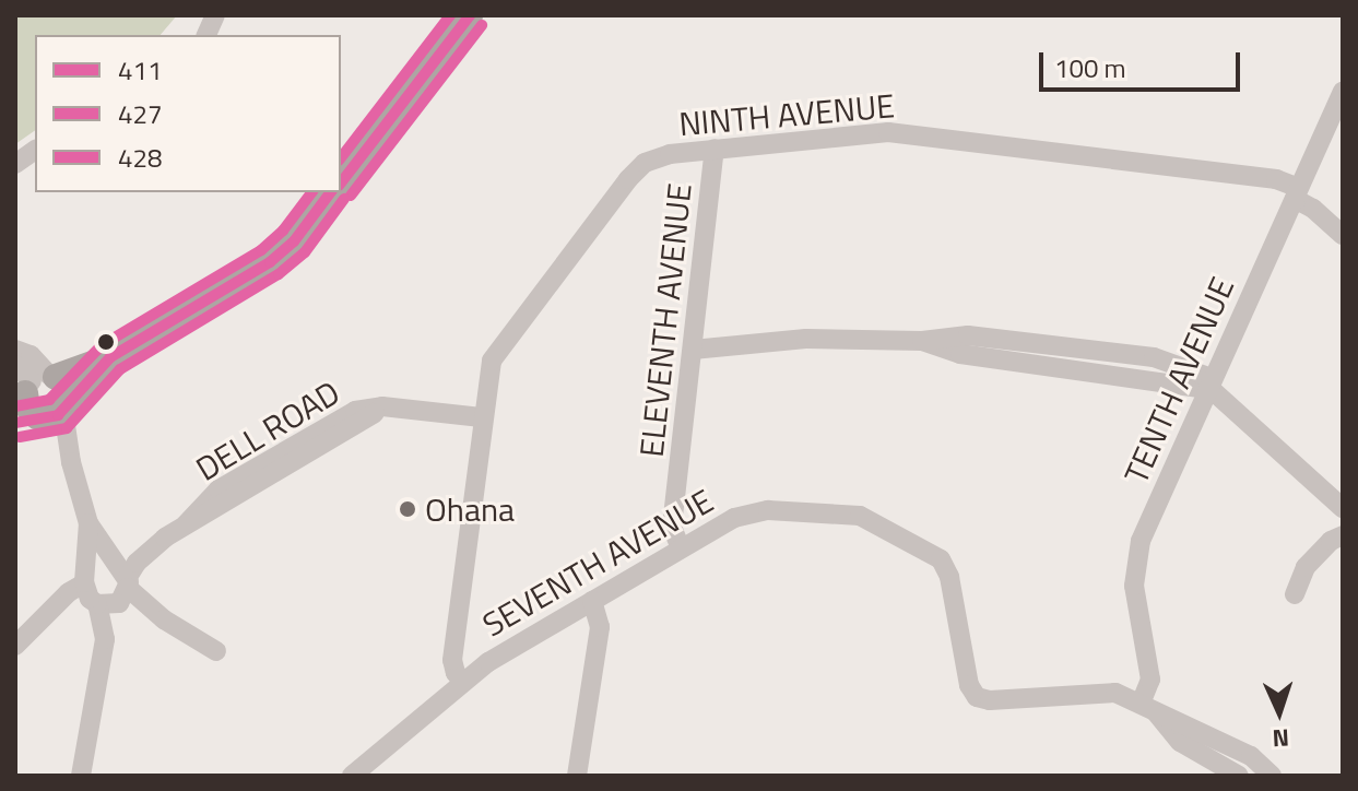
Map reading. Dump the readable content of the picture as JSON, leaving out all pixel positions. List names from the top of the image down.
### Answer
{
  "streets": {
    "street": [
      "NINTH AVENUE",
      "ELEVENTH AVENUE",
      "TENTH AVENUE",
      "DELL ROAD",
      "SEVENTH AVENUE"
    ]
  },
  "crossings": [
    ["NINTH AVENUE", "ELEVENTH AVENUE"],
    ["NINTH AVENUE", "TENTH AVENUE"],
    ["NINTH AVENUE", "DELL ROAD"],
    ["NINTH AVENUE", "SEVENTH AVENUE"],
    ["ELEVENTH AVENUE", "SEVENTH AVENUE"],
    ["TENTH AVENUE", "SEVENTH AVENUE"]
  ],
  "places": ["Ohana"],
  "lines": ["transit line 411", "transit line 428", "transit line 427"],
  "legend": ["411", "427", "428"],
  "scale_bar": "100 m",
  "north": "bottom"
}
